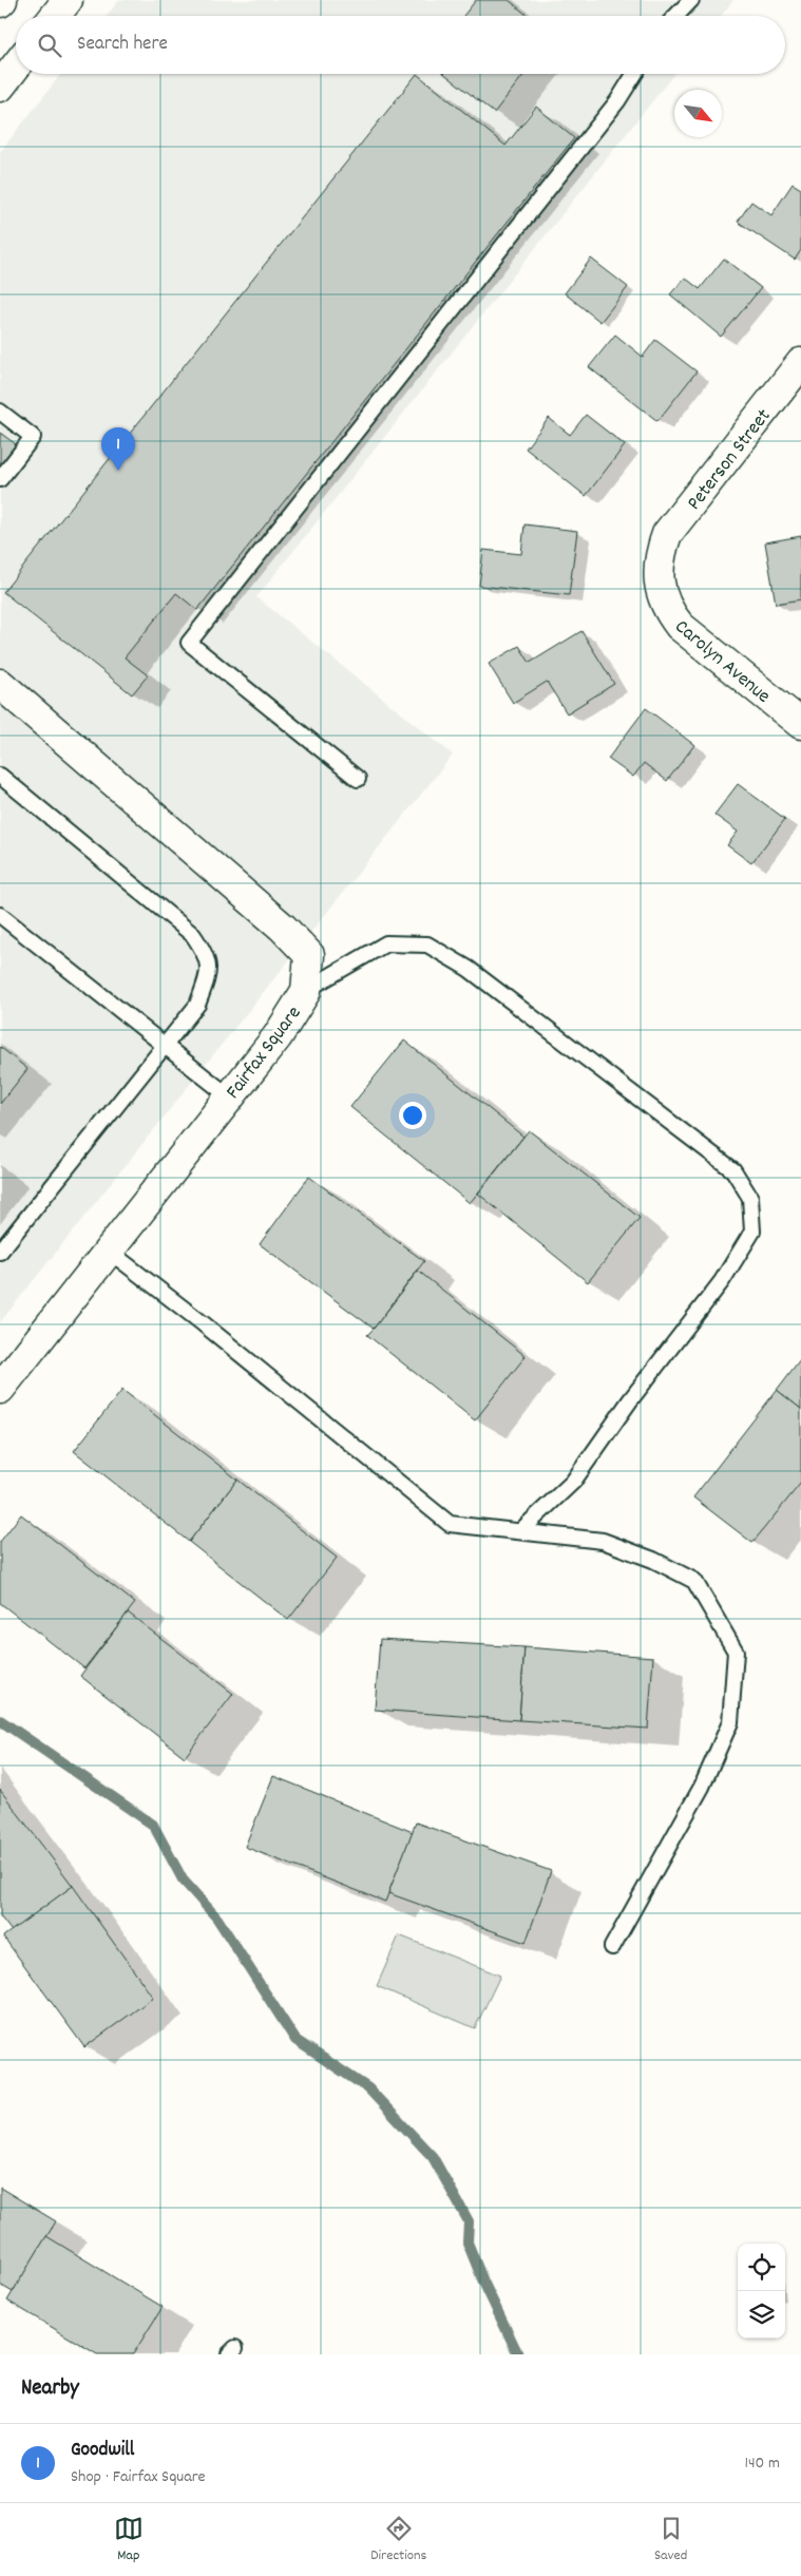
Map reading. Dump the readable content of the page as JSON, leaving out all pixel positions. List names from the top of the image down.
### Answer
{
  "streets": {
    "street": ["Peterson Street", "Carolyn Avenue", "Fairfax Square"]
  },
  "crossings": [
    ["Peterson Street", "Carolyn Avenue"]
  ],
  "north": "bottom right",
  "page": {
    "search": "Search here",
    "pins": "1",
    "heading": "Nearby",
    "list": [
      {
        "mark": "1",
        "name": "Goodwill",
        "note": "Shop · Fairfax Square",
        "value": "140 m"
      }
    ],
    "nav": ["Map", "Directions", "Saved"]
  }
}
